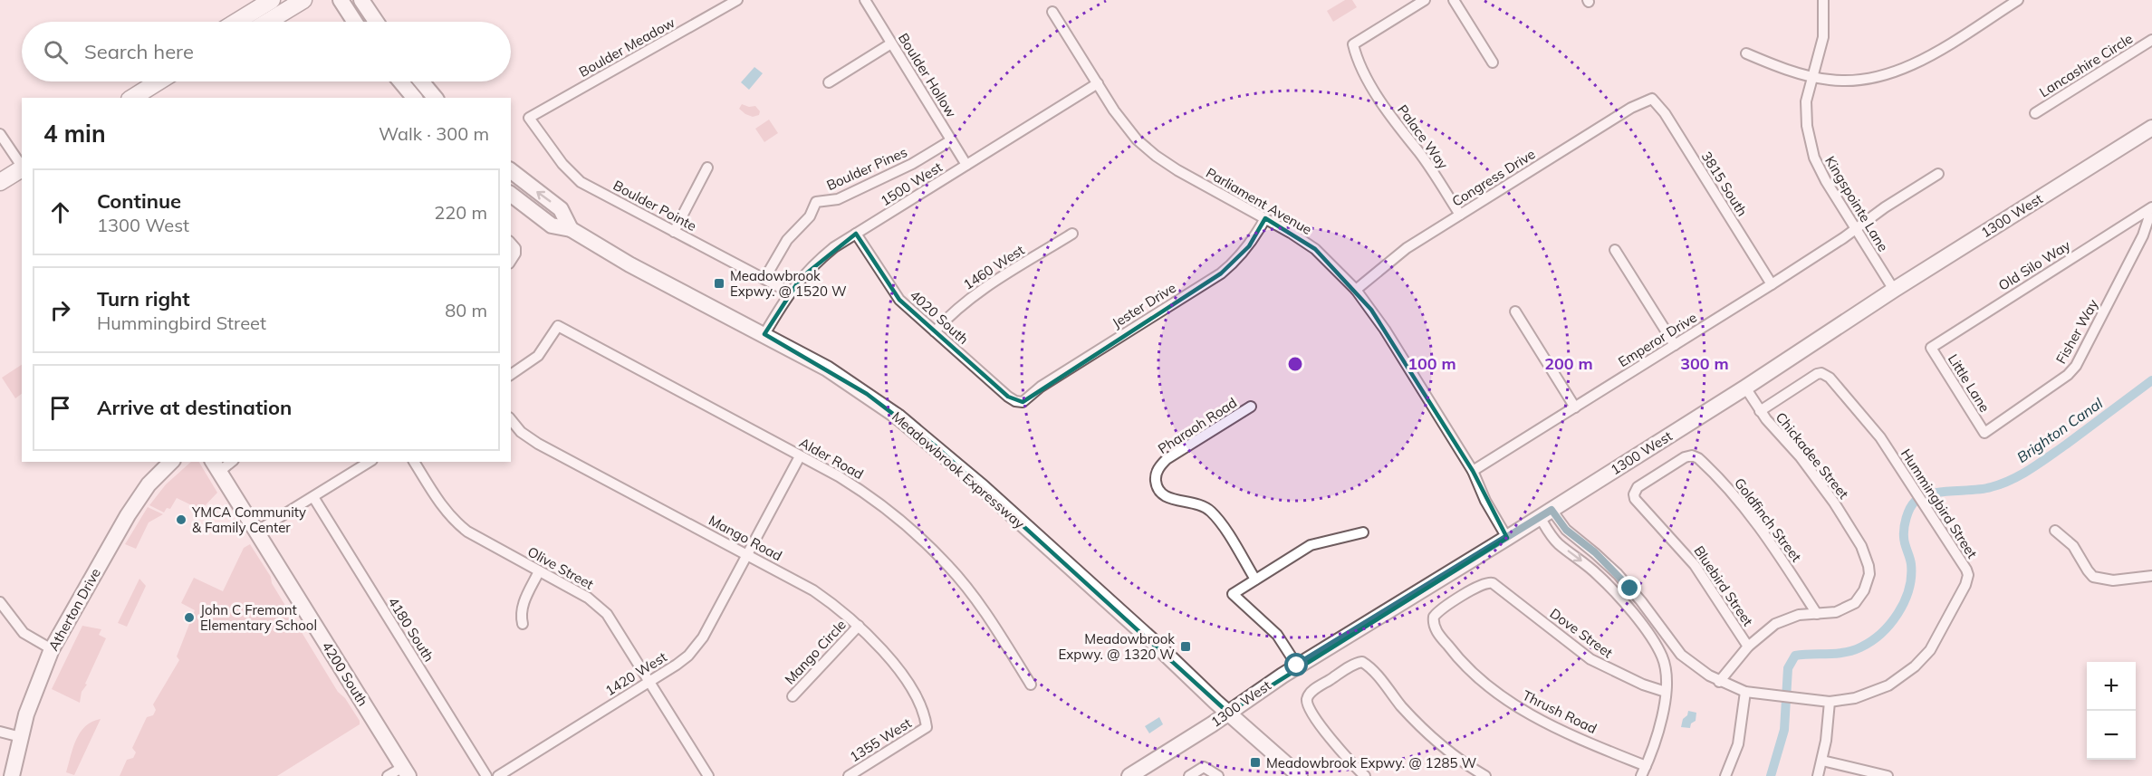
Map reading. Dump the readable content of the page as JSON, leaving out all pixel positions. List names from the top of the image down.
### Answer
{
  "streets": {
    "street": [
      "Boulder Meadow",
      "Lancashire Circle",
      "Boulder Hollow",
      "Palace Way",
      "Boulder Pines",
      "Congress Drive",
      "1500 West",
      "3815 South",
      "Parliament Avenue",
      "Kingspointe Lane",
      "Boulder Pointe",
      "1300 West",
      "Old Silo Way",
      "1460 West",
      "Jester Drive",
      "4020 South",
      "Fisher Way",
      "Emperor Drive",
      "Little Lane",
      "Pharaoh Road",
      "Chickadee Street",
      "Alder Road",
      "Meadowbrook Expressway",
      "Hummingbird Street",
      "Goldfinch Street",
      "Mango Road",
      "Olive Street",
      "Bluebird Street",
      "Atherton Drive",
      "4180 South",
      "Dove Street",
      "Mango Circle",
      "4200 South",
      "1420 West",
      "Thrush Road",
      "1355 West"
    ]
  },
  "crossings": [
    ["Boulder Meadow", "Boulder Pointe"],
    ["Boulder Hollow", "Boulder Pines"],
    ["Boulder Hollow", "1500 West"],
    ["Palace Way", "Congress Drive"],
    ["Boulder Pines", "Boulder Pointe"],
    ["Congress Drive", "3815 South"],
    ["Congress Drive", "Parliament Avenue"],
    ["1500 West", "Parliament Avenue"],
    ["1500 West", "Boulder Pointe"],
    ["1500 West", "4020 South"],
    ["1500 West", "Meadowbrook Expressway"],
    ["3815 South", "Emperor Drive"],
    ["Parliament Avenue", "1300 West"],
    ["Parliament Avenue", "Jester Drive"],
    ["Parliament Avenue", "Emperor Drive"],
    ["Kingspointe Lane", "1300 West"],
    ["Kingspointe Lane", "Emperor Drive"],
    ["1300 West", "Chickadee Street"],
    ["1300 West", "Meadowbrook Expressway"],
    ["1300 West", "Hummingbird Street"],
    ["Old Silo Way", "Fisher Way"],
    ["Old Silo Way", "Little Lane"],
    ["1460 West", "4020 South"],
    ["Jester Drive", "4020 South"],
    ["Fisher Way", "Little Lane"],
    ["Chickadee Street", "Hummingbird Street"],
    ["Chickadee Street", "Goldfinch Street"],
    ["Chickadee Street", "Bluebird Street"],
    ["Alder Road", "1420 West"],
    ["Goldfinch Street", "Bluebird Street"],
    ["Mango Road", "Mango Circle"],
    ["Mango Road", "1420 West"],
    ["Mango Road", "1355 West"],
    ["Olive Street", "1420 West"],
    ["Dove Street", "Thrush Road"]
  ],
  "water": ["Brighton Canal"],
  "places": {
    "transit": ["Meadowbrook Expwy. @ 1520 W", "Meadowbrook Expwy. @ 1320 W", "Meadowbrook Expwy. @ 1285 W"],
    "other": ["YMCA Community & Family Center", "John C Fremont Elementary School"]
  },
  "page": {
    "search": "Search here",
    "heading": ["4 min", "Walk · 300 m"],
    "list": [
      ["Continue", "1300 West", "220 m"],
      ["Turn right", "Hummingbird Street", "80 m"],
      "Arrive at destination"
    ],
    "map_buttons": ["+", "−"]
  },
  "rings": ["100 m", "200 m", "300 m"]
}
